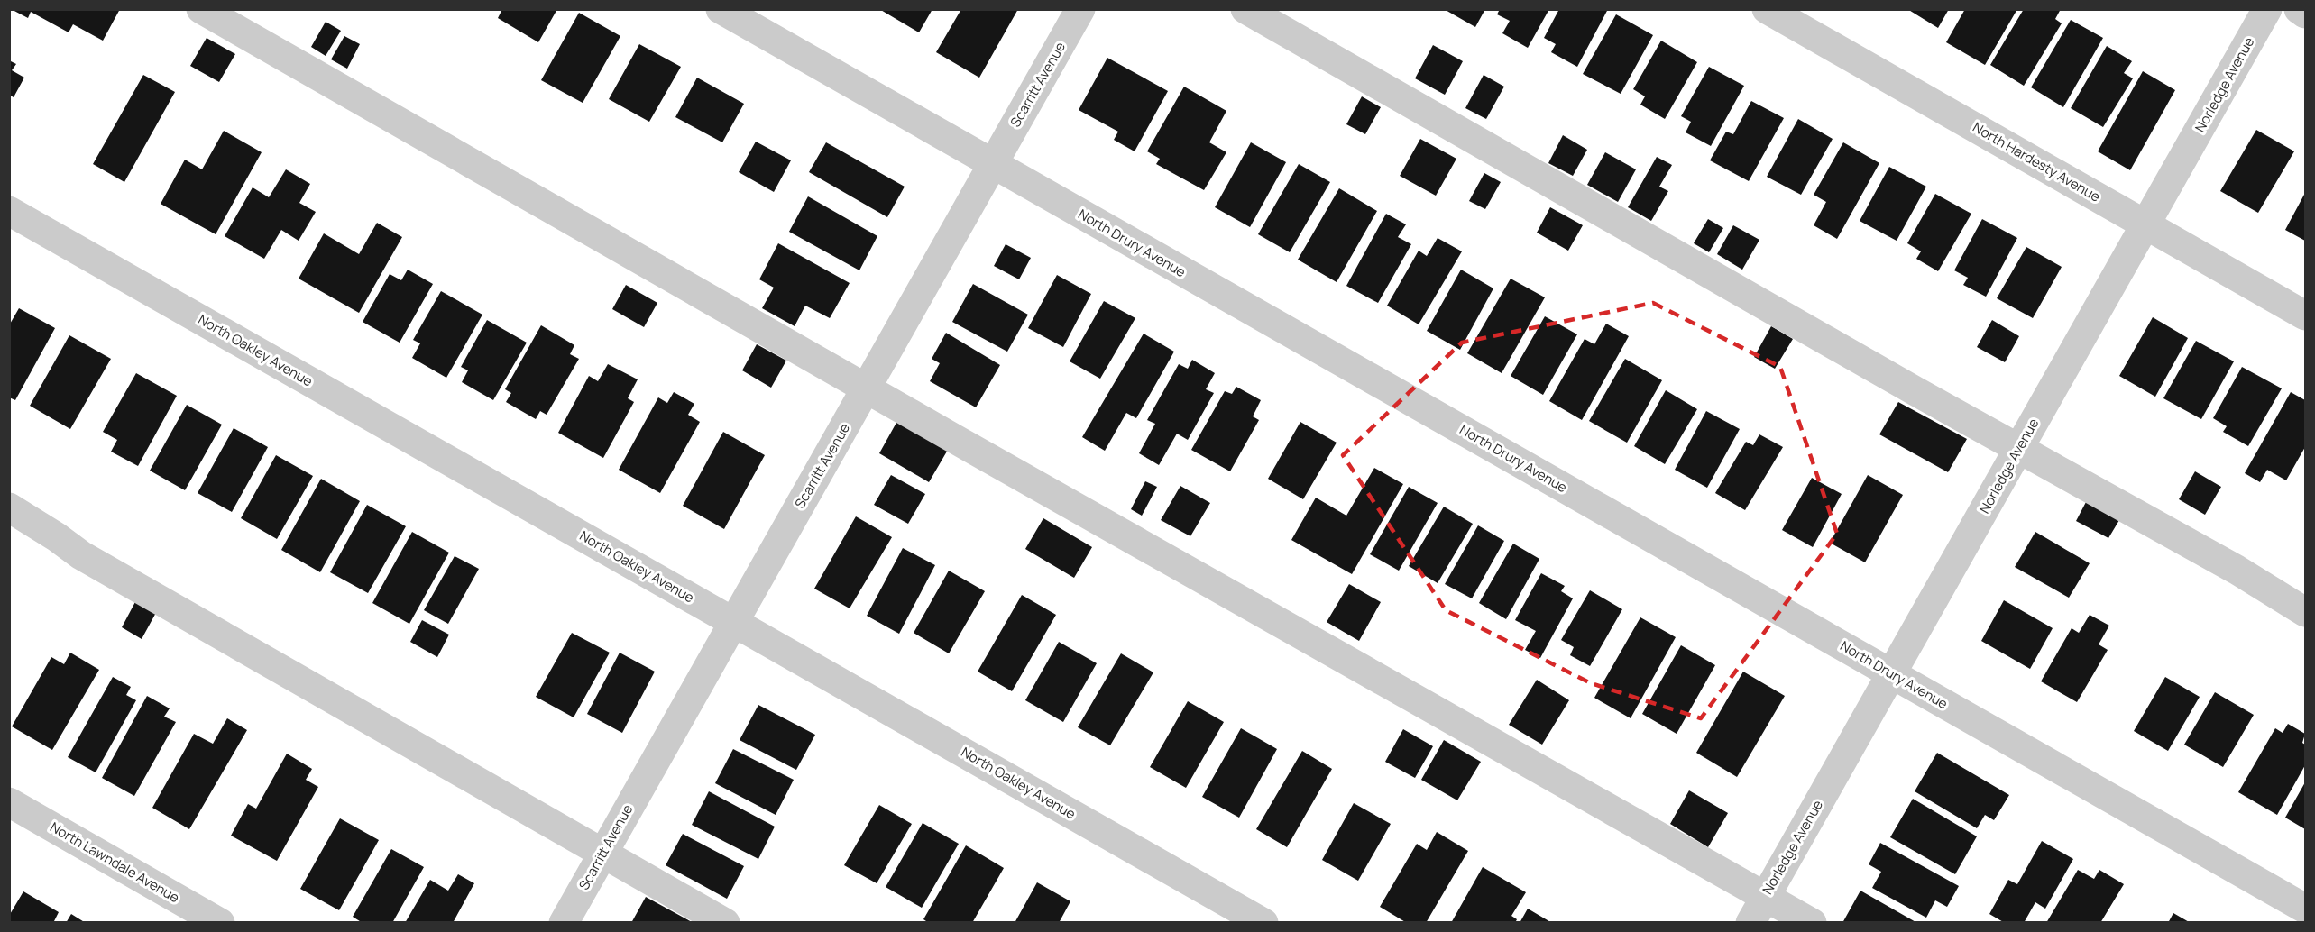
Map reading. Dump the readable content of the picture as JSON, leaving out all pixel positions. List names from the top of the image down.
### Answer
{
  "streets": {
    "street": [
      "Scarritt Avenue",
      "Norledge Avenue",
      "North Hardesty Avenue",
      "North Drury Avenue",
      "North Oakley Avenue",
      "North Lawndale Avenue"
    ]
  },
  "crossings": [
    ["Scarritt Avenue", "North Drury Avenue"],
    ["Scarritt Avenue", "North Oakley Avenue"],
    ["Norledge Avenue", "North Hardesty Avenue"],
    ["Norledge Avenue", "North Drury Avenue"]
  ]
}
